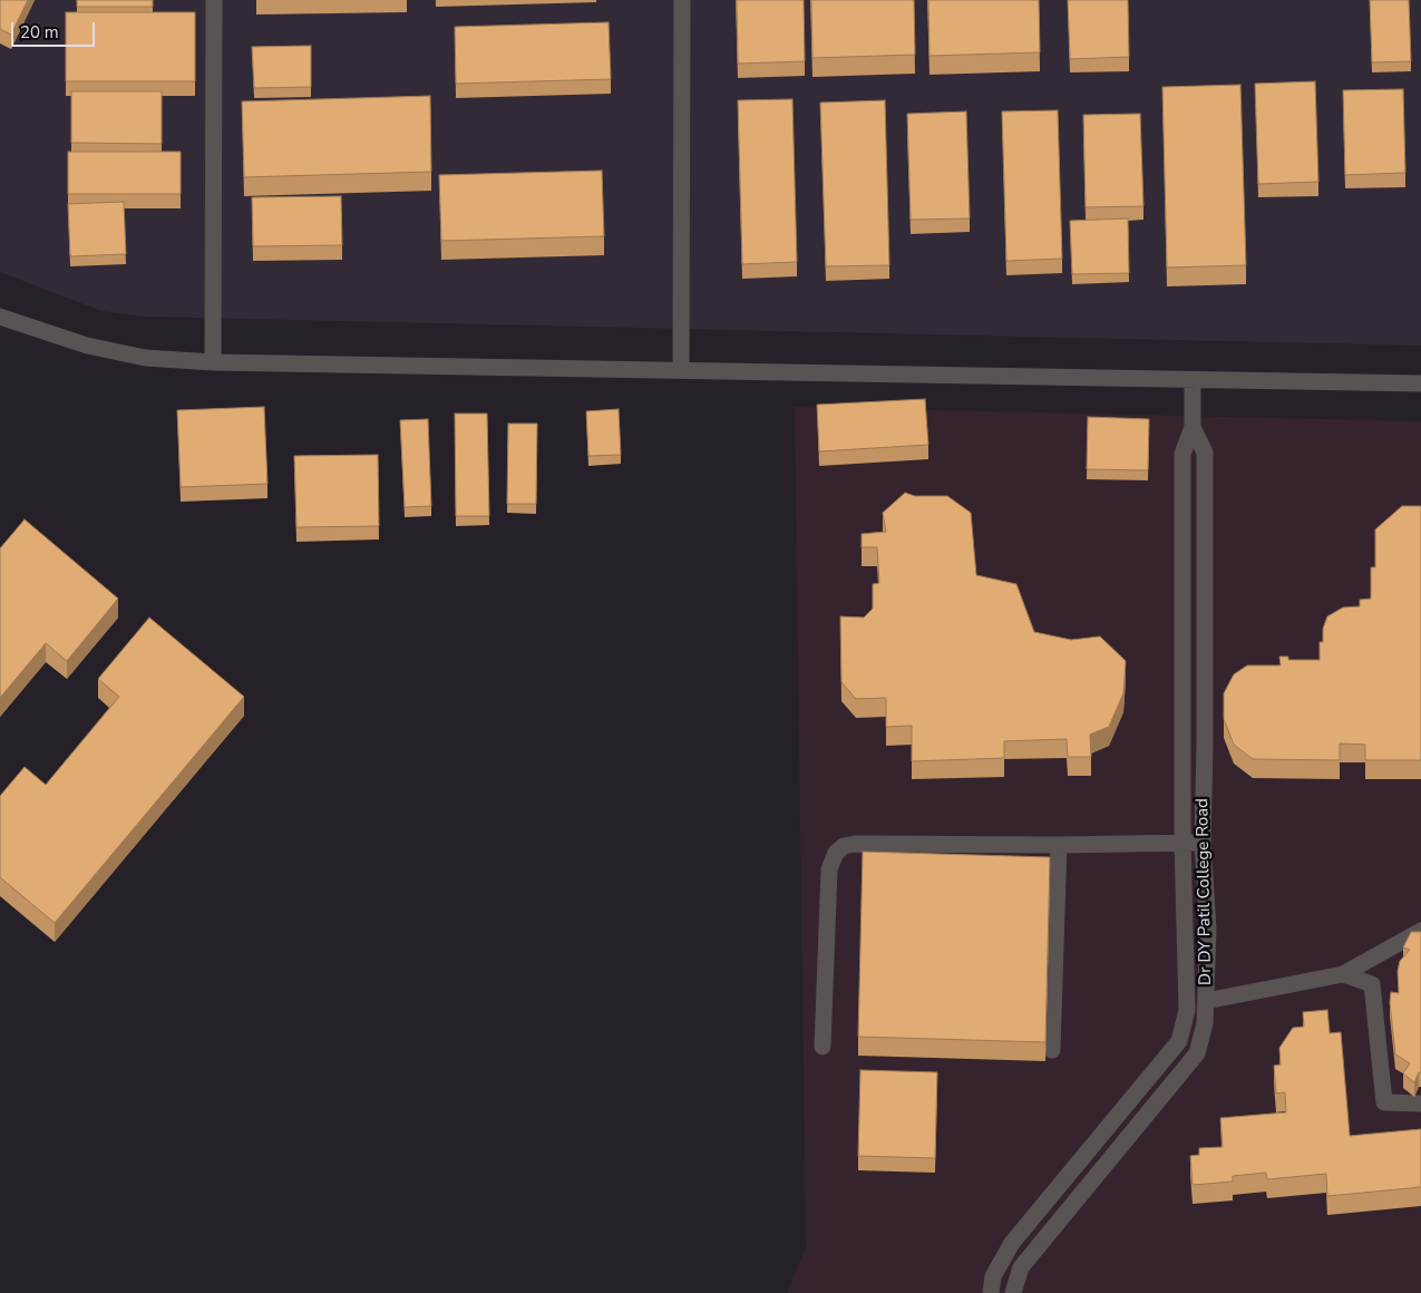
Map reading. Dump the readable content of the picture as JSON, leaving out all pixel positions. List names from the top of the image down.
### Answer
{
  "streets": {
    "street": ["Dr DY Patil College Road"]
  },
  "scale_bar": "20 m"
}
